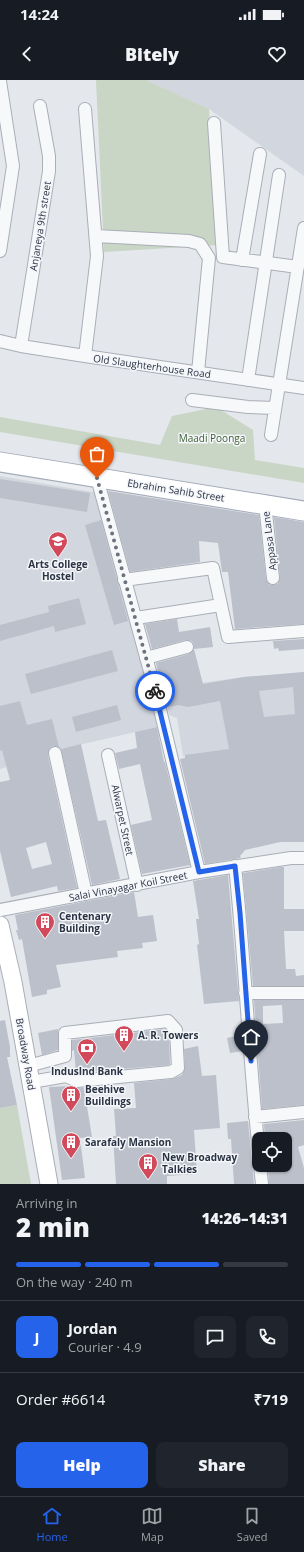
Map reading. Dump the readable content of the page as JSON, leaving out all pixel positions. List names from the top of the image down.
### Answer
{
  "streets": {
    "main road": ["Ebrahim Sahib Street", "Broadway Road"],
    "street": [
      "Anjaneya 9th street",
      "Old Slaughterhouse Road",
      "Appasa Lane",
      "Alwarpet Street",
      "Salai Vinayagar Koil Street"
    ]
  },
  "crossings": [
    ["Anjaneya 9th street", "Old Slaughterhouse Road"],
    ["Ebrahim Sahib Street", "Appasa Lane"],
    ["Alwarpet Street", "Salai Vinayagar Koil Street"]
  ],
  "parks": ["Maadi Poonga"],
  "places": {
    "school or university": ["Arts College Hostel"],
    "building": [
      "Centenary Building",
      "A. R. Towers",
      "Beehive Buildings",
      "Sarafaly Mansion",
      "New Broadway Talkies"
    ],
    "bank": ["IndusInd Bank"]
  },
  "page": {
    "status": "14:24",
    "header": "Bitely",
    "heading": ["2 min", "Arriving in", "14:26–14:31"],
    "panel": [
      "Jordan",
      "Courier · 4.9",
      "Order #6614",
      "₹719"
    ],
    "bar": "On the way · 240 m",
    "round": "J",
    "buttons": ["Help", "Share"],
    "tabs": ["Home", "Map", "Saved"]
  }
}
